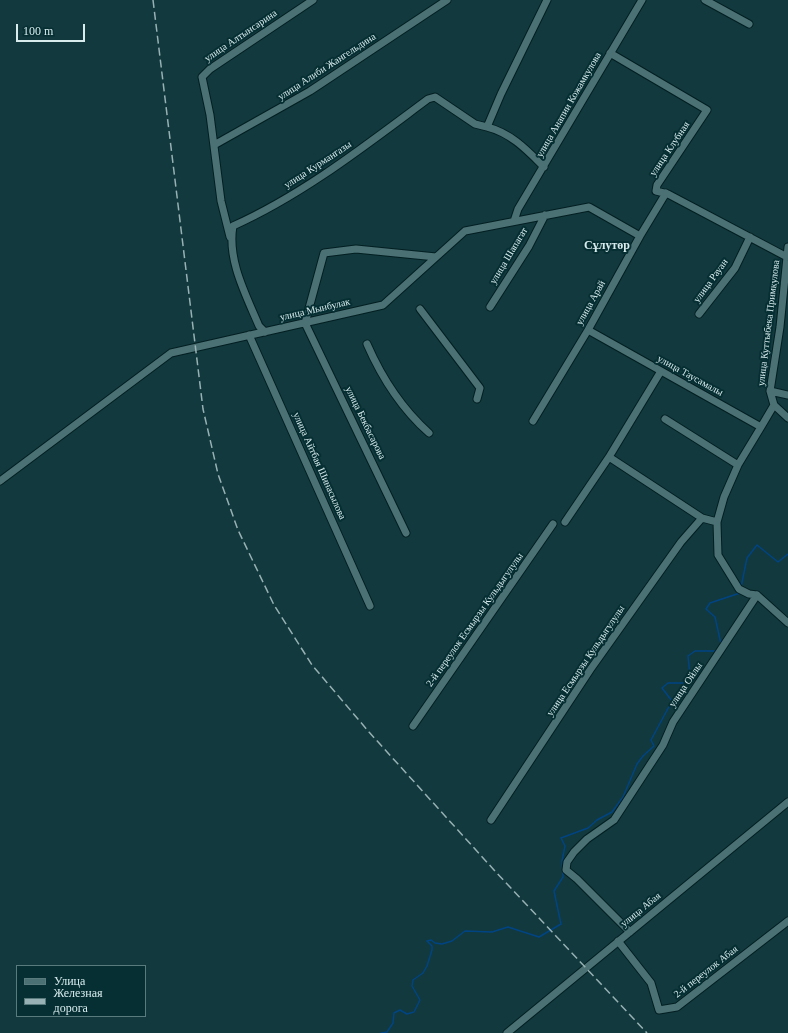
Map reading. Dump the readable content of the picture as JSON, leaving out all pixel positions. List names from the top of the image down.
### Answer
{
  "streets": {
    "street": [
      "улица Алтынсарина",
      "улица Алиби Жангельдина",
      "улица Анапии Кожамкулова",
      "улица Клубная",
      "улица Курмангазы",
      "улица Шапагат",
      "улица Рауан",
      "улица Арай",
      "улица Мынбулак",
      "улица Куттыбека Примкулова",
      "улица Таусамалы",
      "улица Бекбасарова",
      "улица Айтбая Шинасылова",
      "2-й переулок Есмырзы Кульдыгулулы",
      "улица Есмырзы Кульдыгулулы",
      "улица Ойлы",
      "улица Абая",
      "2-й переулок Абая"
    ]
  },
  "crossings": [
    ["улица Алтынсарина", "улица Алиби Жангельдина"],
    ["улица Анапии Кожамкулова", "улица Клубная"],
    ["улица Анапии Кожамкулова", "улица Мынбулак"],
    ["улица Клубная", "улица Рауан"],
    ["улица Клубная", "улица Арай"],
    ["улица Клубная", "улица Куттыбека Примкулова"],
    ["улица Шапагат", "улица Мынбулак"],
    ["улица Арай", "улица Мынбулак"],
    ["улица Арай", "улица Таусамалы"],
    ["улица Мынбулак", "улица Бекбасарова"],
    ["улица Мынбулак", "улица Айтбая Шинасылова"],
    ["улица Ойлы", "улица Абая"],
    ["улица Абая", "2-й переулок Абая"]
  ],
  "districts": ["Сұлутөр"],
  "legend": ["Улица", "Железная дорога"],
  "scale_bar": "100 m"
}
